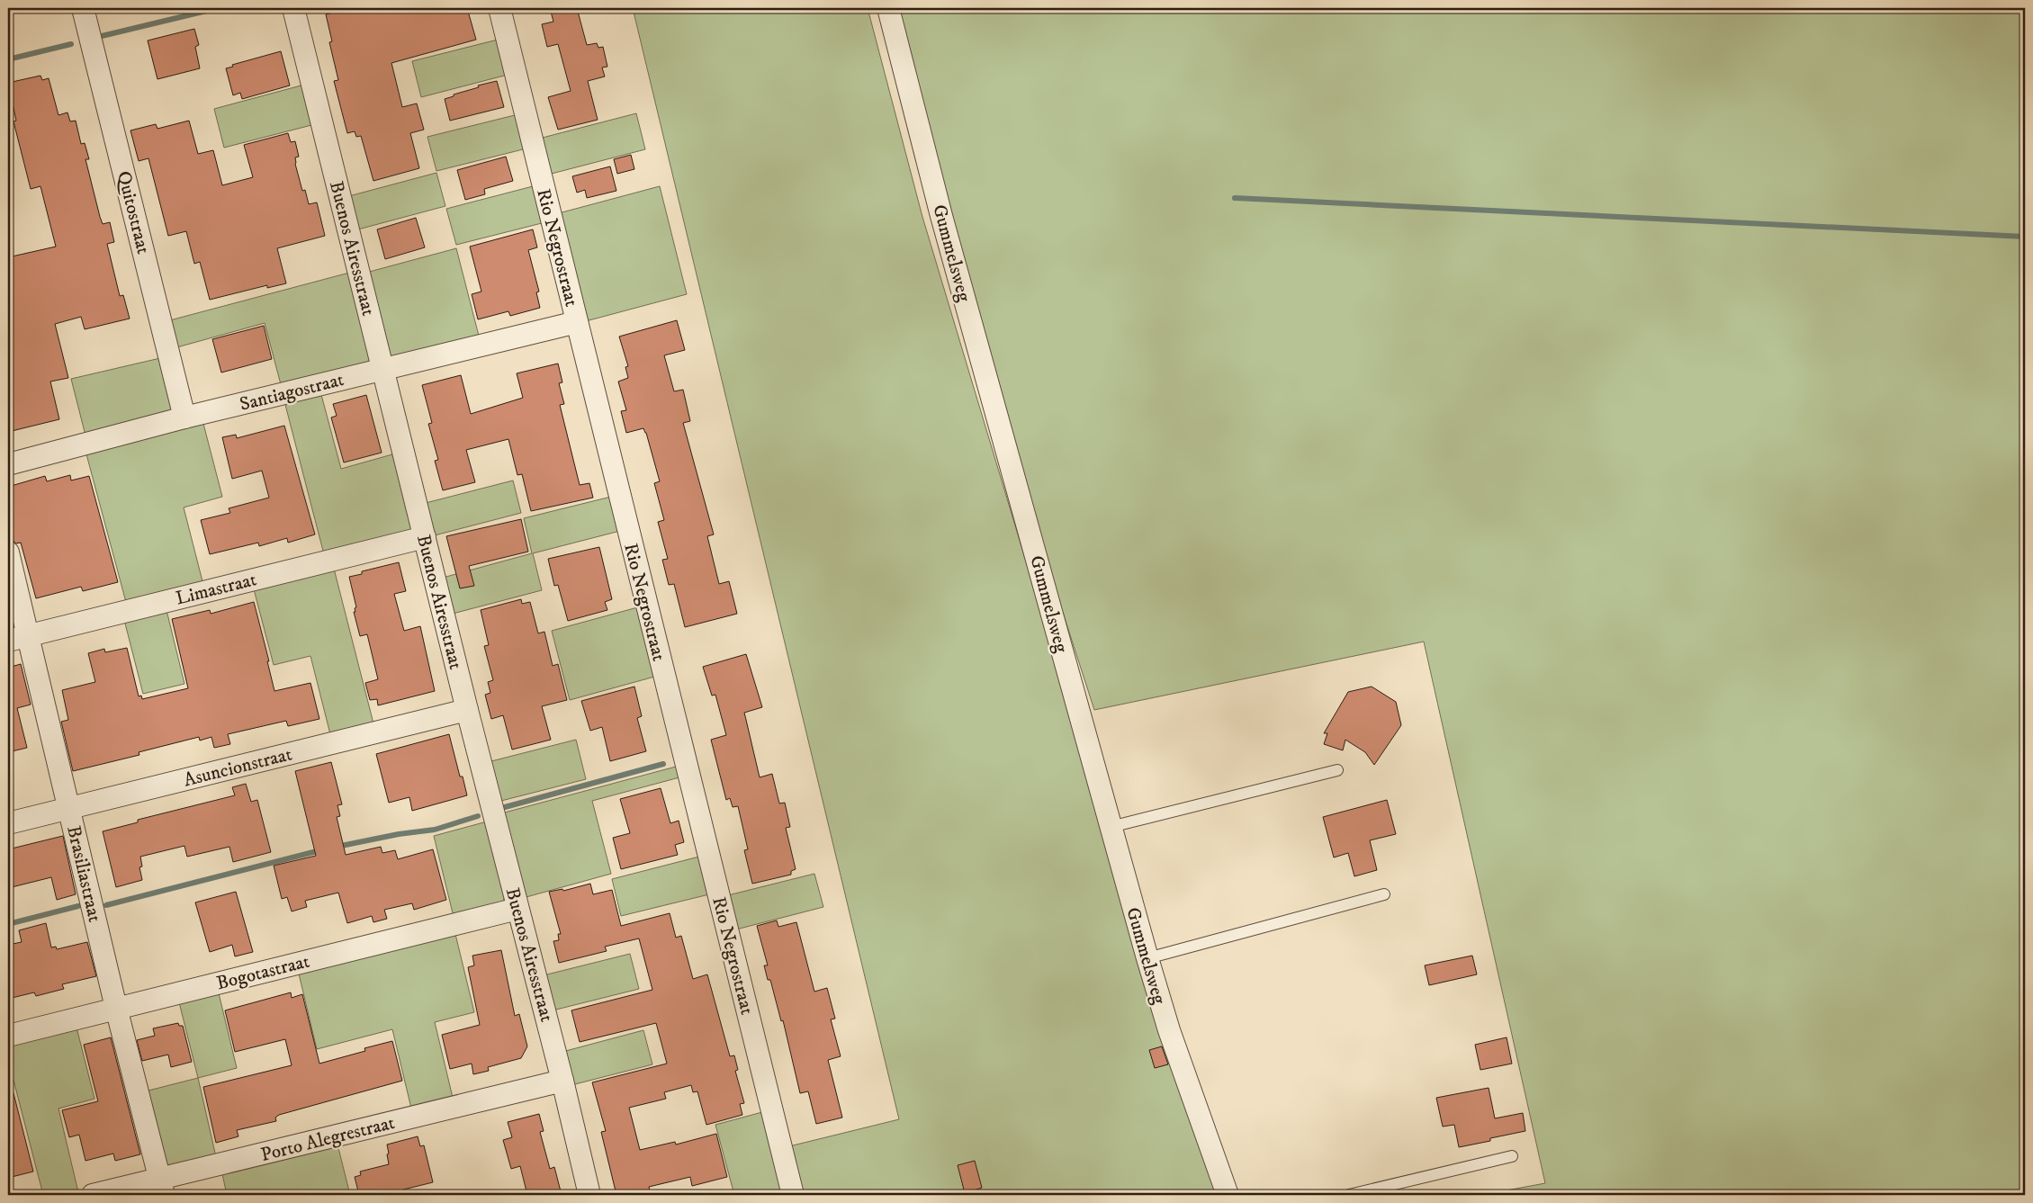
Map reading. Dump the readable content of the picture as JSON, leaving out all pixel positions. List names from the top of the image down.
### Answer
{
  "streets": {
    "street": [
      "Quitostraat",
      "Rio Negrostraat",
      "Buenos Airesstraat",
      "Gummelsweg",
      "Santiagostraat",
      "Limastraat",
      "Asuncionstraat",
      "Brasiliastraat",
      "Bogotastraat",
      "Porto Alegrestraat"
    ]
  },
  "crossings": [
    ["Quitostraat", "Santiagostraat"],
    ["Rio Negrostraat", "Santiagostraat"],
    ["Buenos Airesstraat", "Santiagostraat"],
    ["Buenos Airesstraat", "Limastraat"],
    ["Buenos Airesstraat", "Asuncionstraat"],
    ["Buenos Airesstraat", "Bogotastraat"],
    ["Buenos Airesstraat", "Porto Alegrestraat"],
    ["Limastraat", "Brasiliastraat"],
    ["Asuncionstraat", "Brasiliastraat"],
    ["Brasiliastraat", "Bogotastraat"],
    ["Brasiliastraat", "Porto Alegrestraat"]
  ]
}
